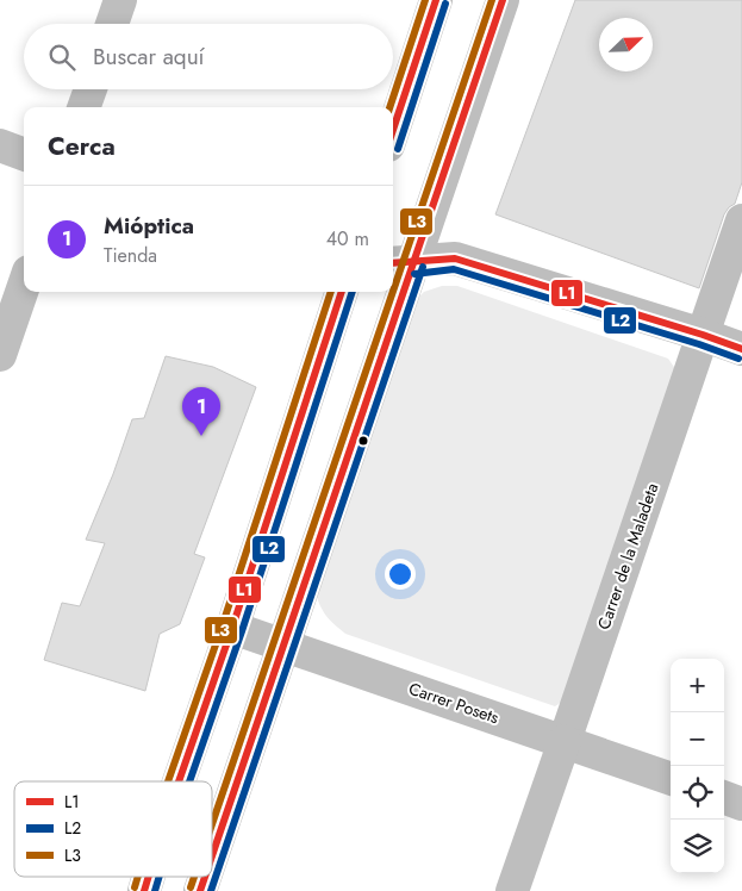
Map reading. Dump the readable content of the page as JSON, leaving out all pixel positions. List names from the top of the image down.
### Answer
{
  "streets": {
    "street": ["Carrer de la Maladeta", "Carrer Posets"]
  },
  "crossings": [
    ["Carrer de la Maladeta", "Carrer Posets"]
  ],
  "lines": ["transit line L1", "transit line L3", "transit line L2"],
  "legend": ["L1", "L2", "L3"],
  "north": "top right",
  "page": {
    "search": "Buscar aquí",
    "heading": "Cerca",
    "list": [
      {
        "mark": "1",
        "name": "Mióptica",
        "note": "Tienda",
        "value": "40 m"
      }
    ],
    "pins": "1",
    "map_buttons": ["+", "−"]
  }
}
